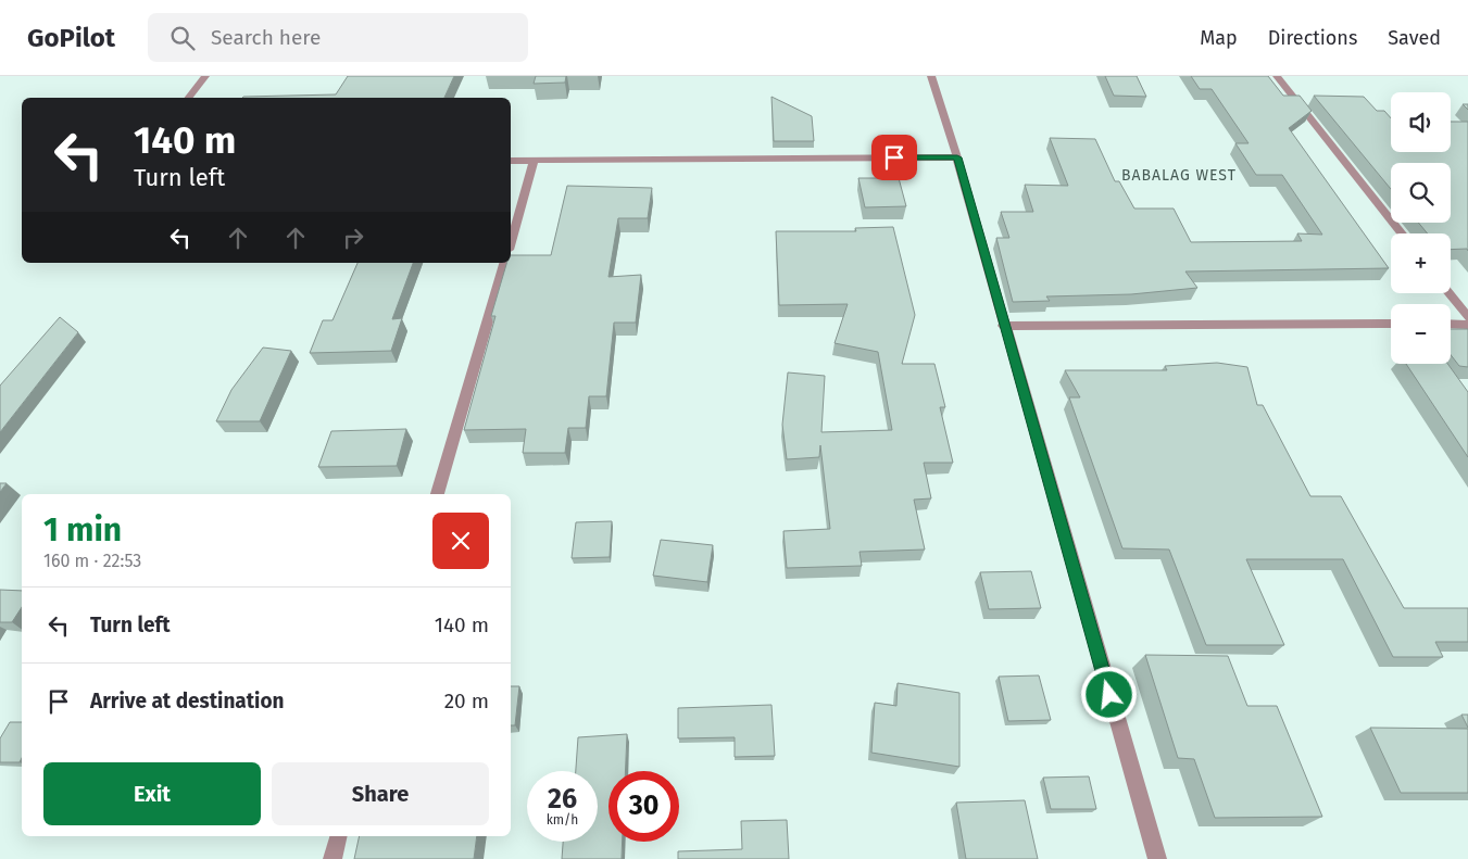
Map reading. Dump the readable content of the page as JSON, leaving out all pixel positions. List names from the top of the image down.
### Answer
{
  "districts": ["BABALAG WEST"],
  "page": {
    "header": "GoPilot",
    "search": "Search here",
    "nav": ["Map", "Directions", "Saved"],
    "map_buttons": ["+", "−"],
    "turn": ["140 m", "Turn left"],
    "heading": ["1 min", "160 m · 22:53"],
    "list": [
      {
        "name": "Turn left",
        "value": "140 m"
      },
      {
        "name": "Arrive at destination",
        "value": "20 m"
      }
    ],
    "buttons": ["Exit", "Share"],
    "speed": "26 km/h",
    "limit": "30"
  }
}
